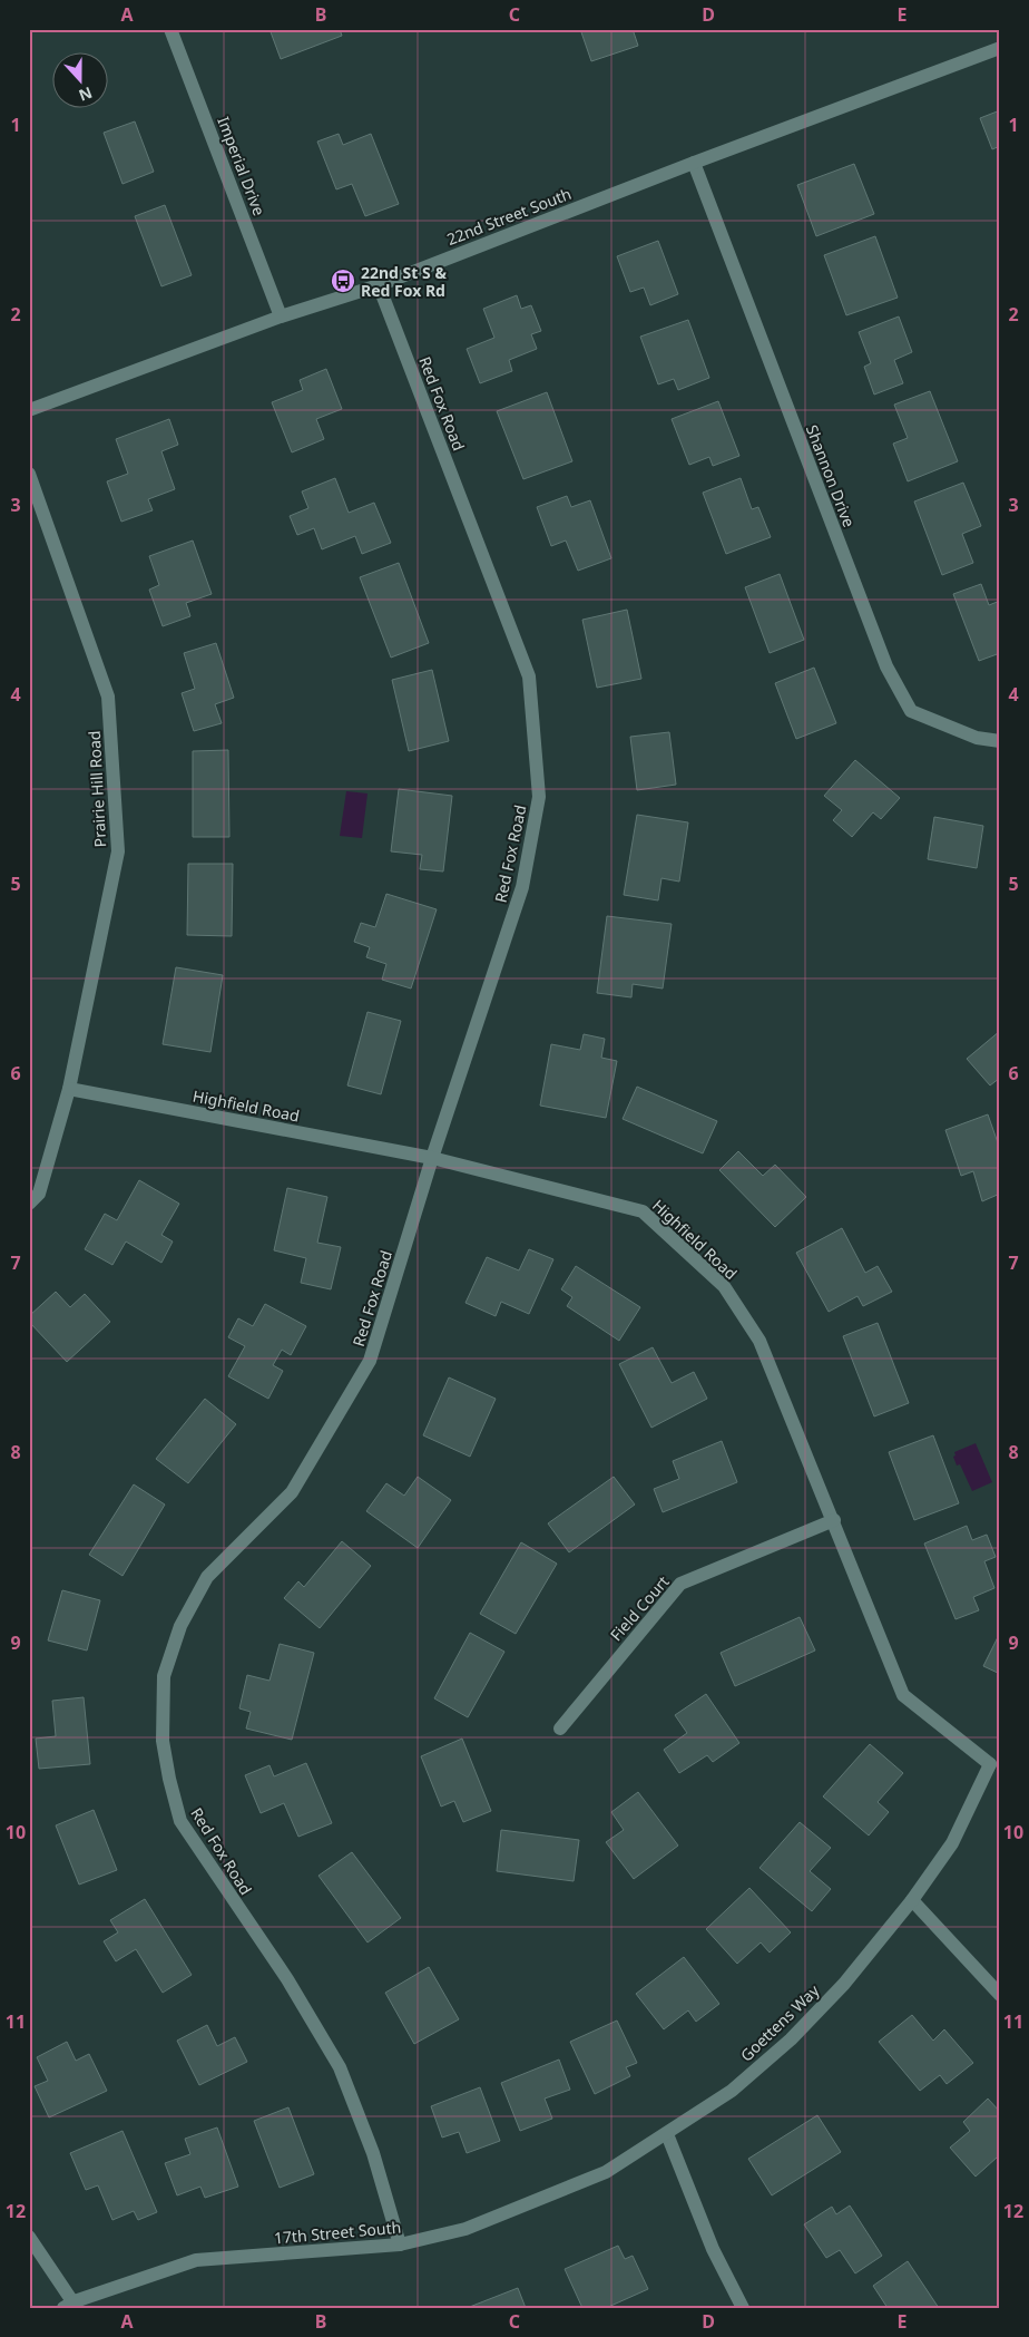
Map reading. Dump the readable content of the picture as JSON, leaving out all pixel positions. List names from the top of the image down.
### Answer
{
  "streets": {
    "street": [
      "Imperial Drive",
      "22nd Street South",
      "Red Fox Road",
      "Shannon Drive",
      "Prairie Hill Road",
      "Highfield Road",
      "Field Court",
      "Goettens Way",
      "17th Street South"
    ]
  },
  "crossings": [
    ["Imperial Drive", "22nd Street South"],
    ["22nd Street South", "Red Fox Road"],
    ["22nd Street South", "Shannon Drive"],
    ["Red Fox Road", "Highfield Road"],
    ["Red Fox Road", "17th Street South"],
    ["Prairie Hill Road", "Highfield Road"],
    ["Highfield Road", "Field Court"],
    ["Highfield Road", "Goettens Way"],
    ["Goettens Way", "17th Street South"]
  ],
  "places": {
    "bus stop": ["22nd St S & Red Fox Rd"]
  },
  "north": "bottom",
  "grid": {
    "columns": [
      "A",
      "B",
      "C",
      "D",
      "E"
    ],
    "rows": [
      "1",
      "2",
      "3",
      "4",
      "5",
      "6",
      "7",
      "8",
      "9",
      "10",
      "11",
      "12"
    ]
  }
}
